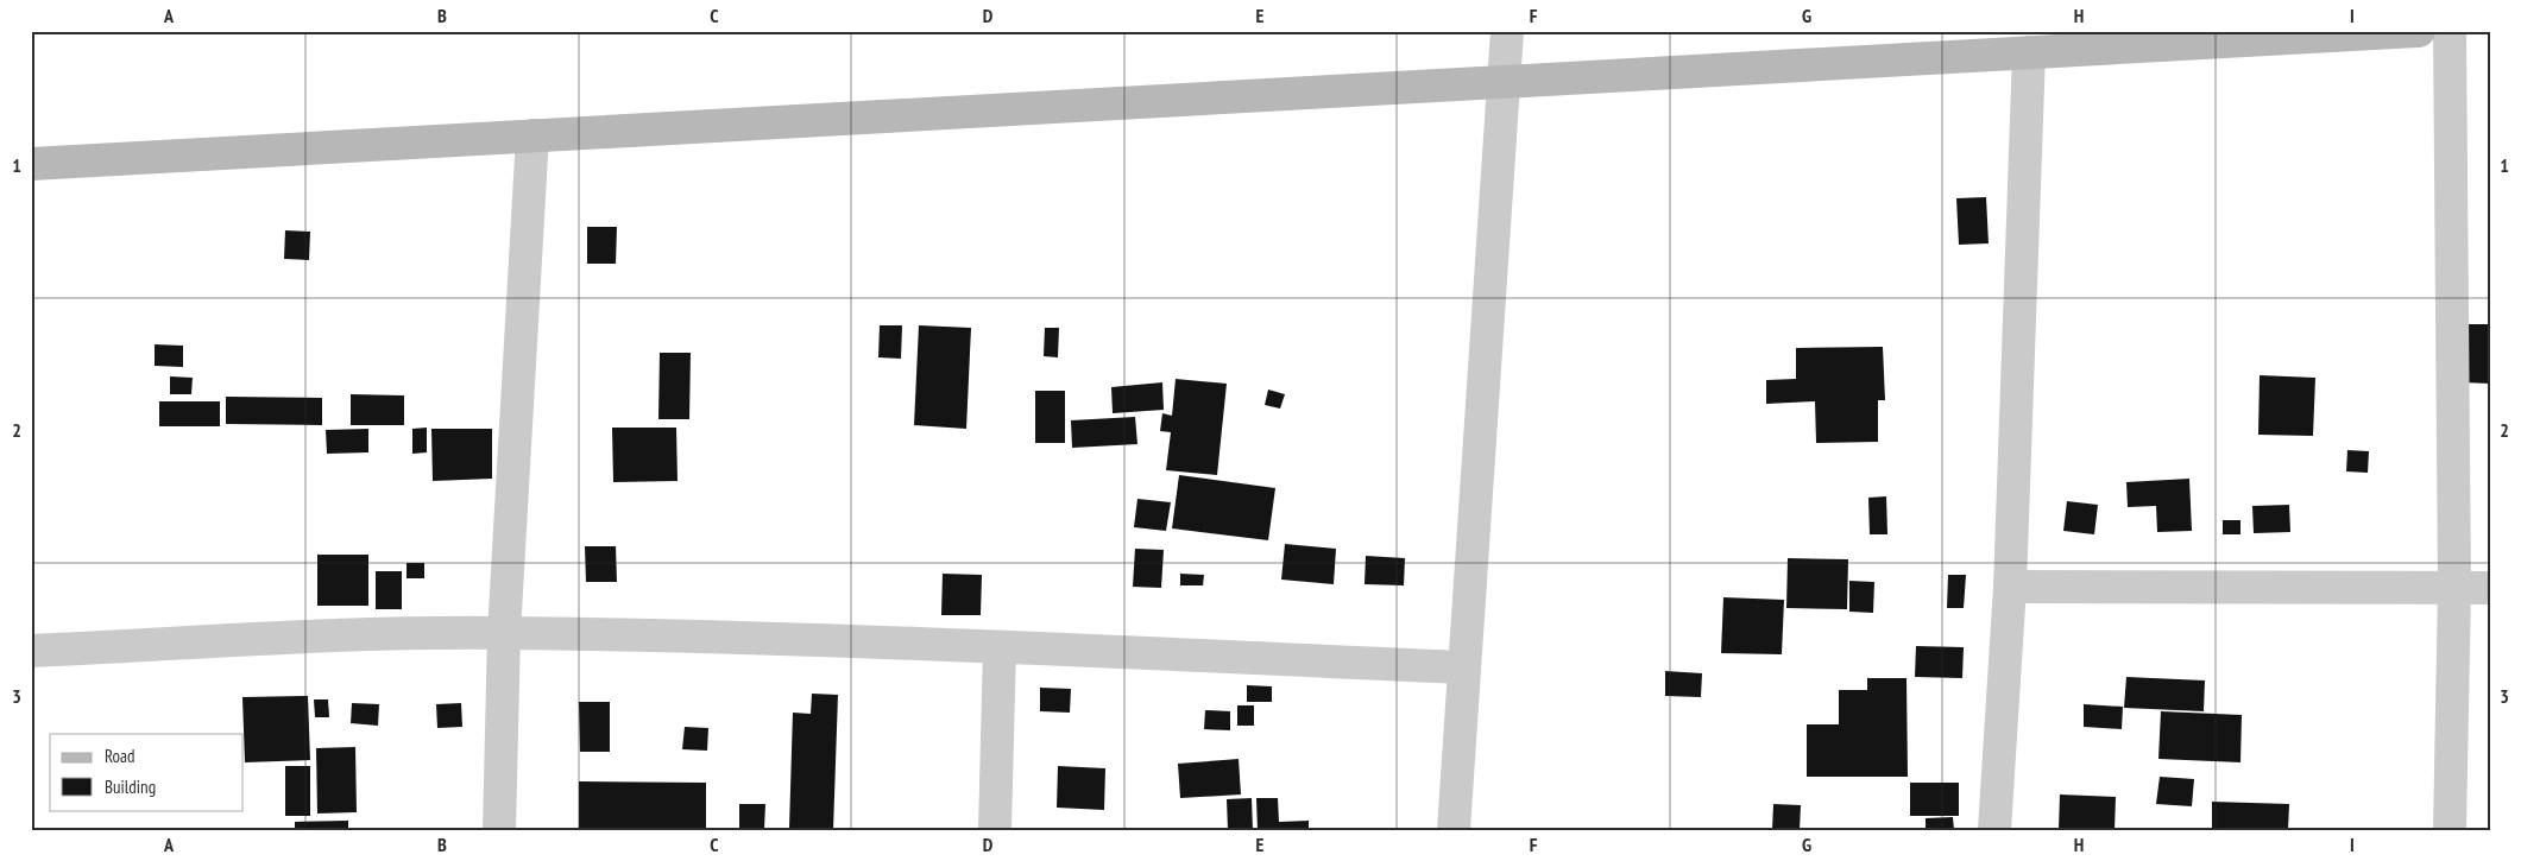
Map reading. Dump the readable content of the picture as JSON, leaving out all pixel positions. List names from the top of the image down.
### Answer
{
  "legend": ["Road", "Building"],
  "grid": {
    "columns": [
      "A",
      "B",
      "C",
      "D",
      "E",
      "F",
      "G",
      "H",
      "I"
    ],
    "rows": ["1", "2", "3"]
  }
}
